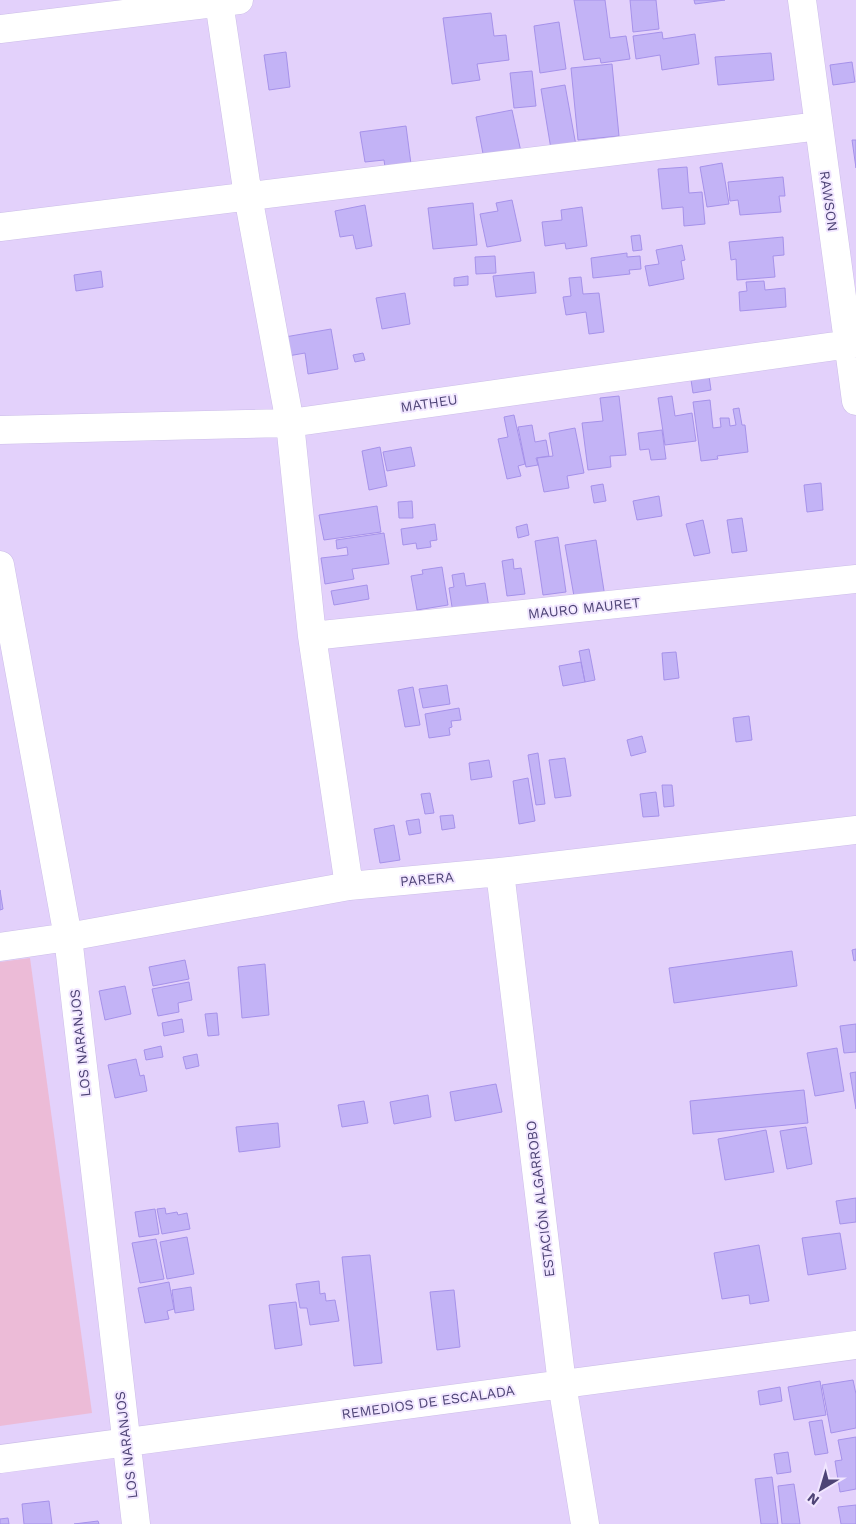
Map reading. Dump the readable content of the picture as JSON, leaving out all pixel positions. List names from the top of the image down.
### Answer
{
  "streets": {
    "street": [
      "RAWSON",
      "MATHEU",
      "MAURO MAURET",
      "PARERA",
      "LOS NARANJOS",
      "ESTACIÓN ALGARROBO",
      "REMEDIOS DE ESCALADA"
    ]
  },
  "crossings": [
    ["RAWSON", "MATHEU"],
    ["PARERA", "LOS NARANJOS"],
    ["PARERA", "ESTACIÓN ALGARROBO"],
    ["LOS NARANJOS", "REMEDIOS DE ESCALADA"],
    ["ESTACIÓN ALGARROBO", "REMEDIOS DE ESCALADA"]
  ],
  "north": "bottom left"
}
